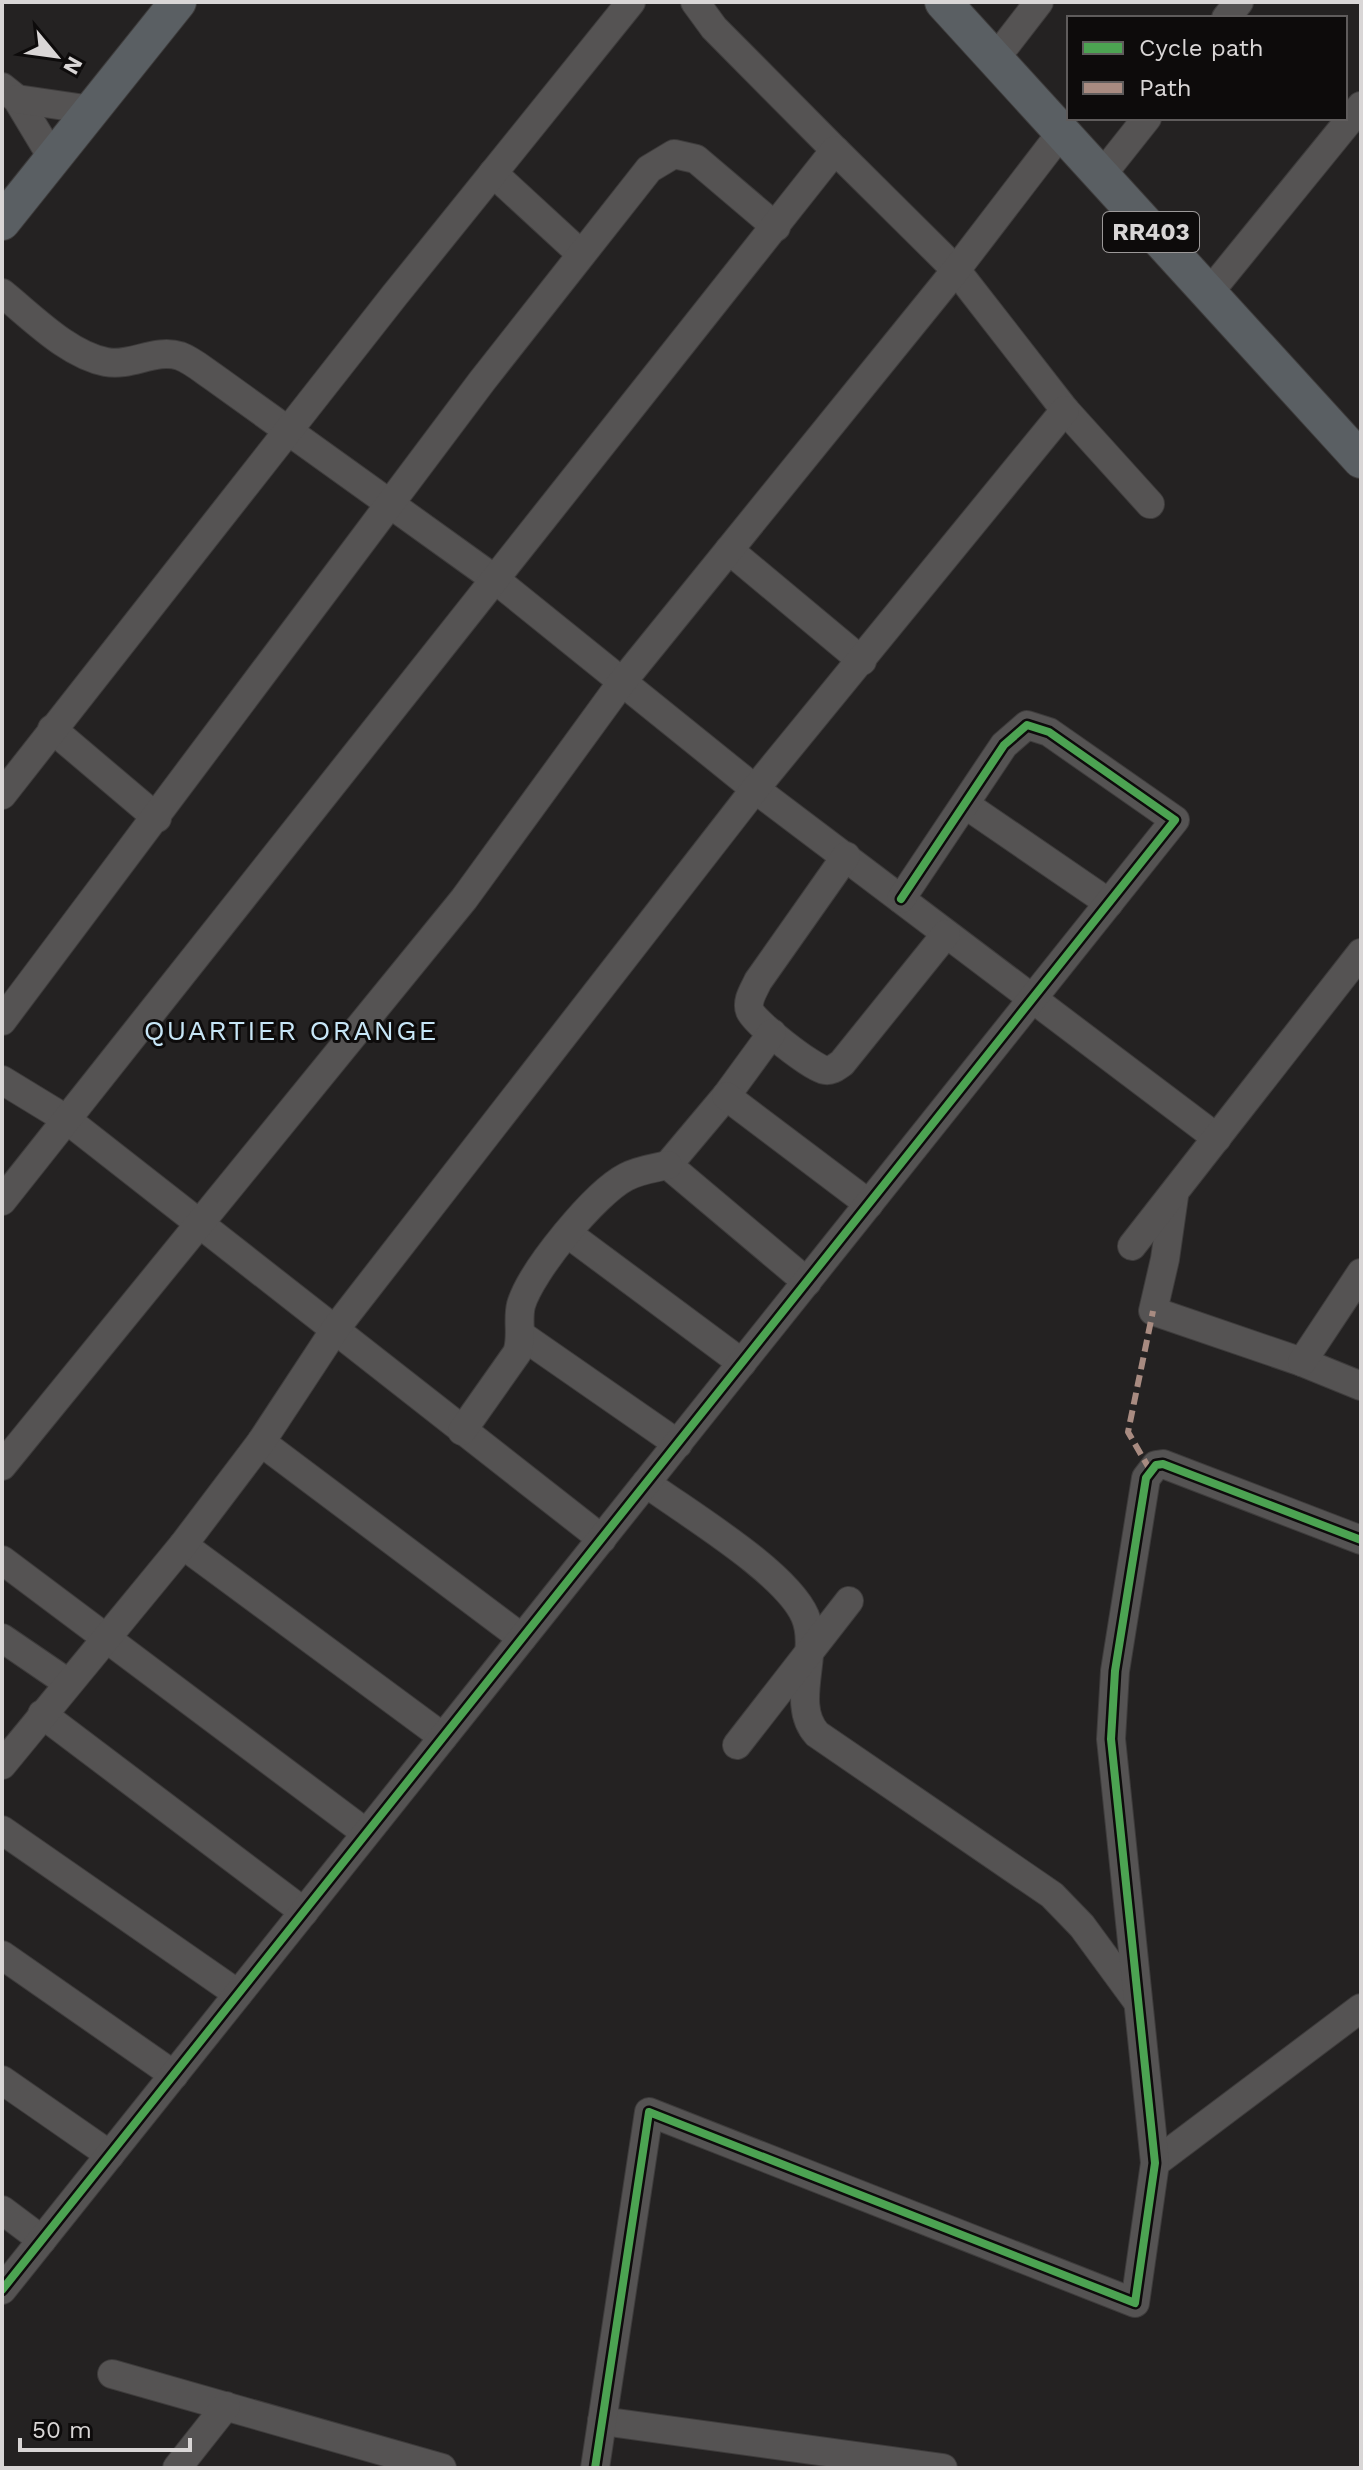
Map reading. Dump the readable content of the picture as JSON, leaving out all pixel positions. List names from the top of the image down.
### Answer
{
  "streets": {
    "main road": ["RR403"]
  },
  "districts": ["QUARTIER ORANGE"],
  "legend": ["Cycle path", "Path"],
  "scale_bar": "50 m",
  "north": "bottom right"
}
